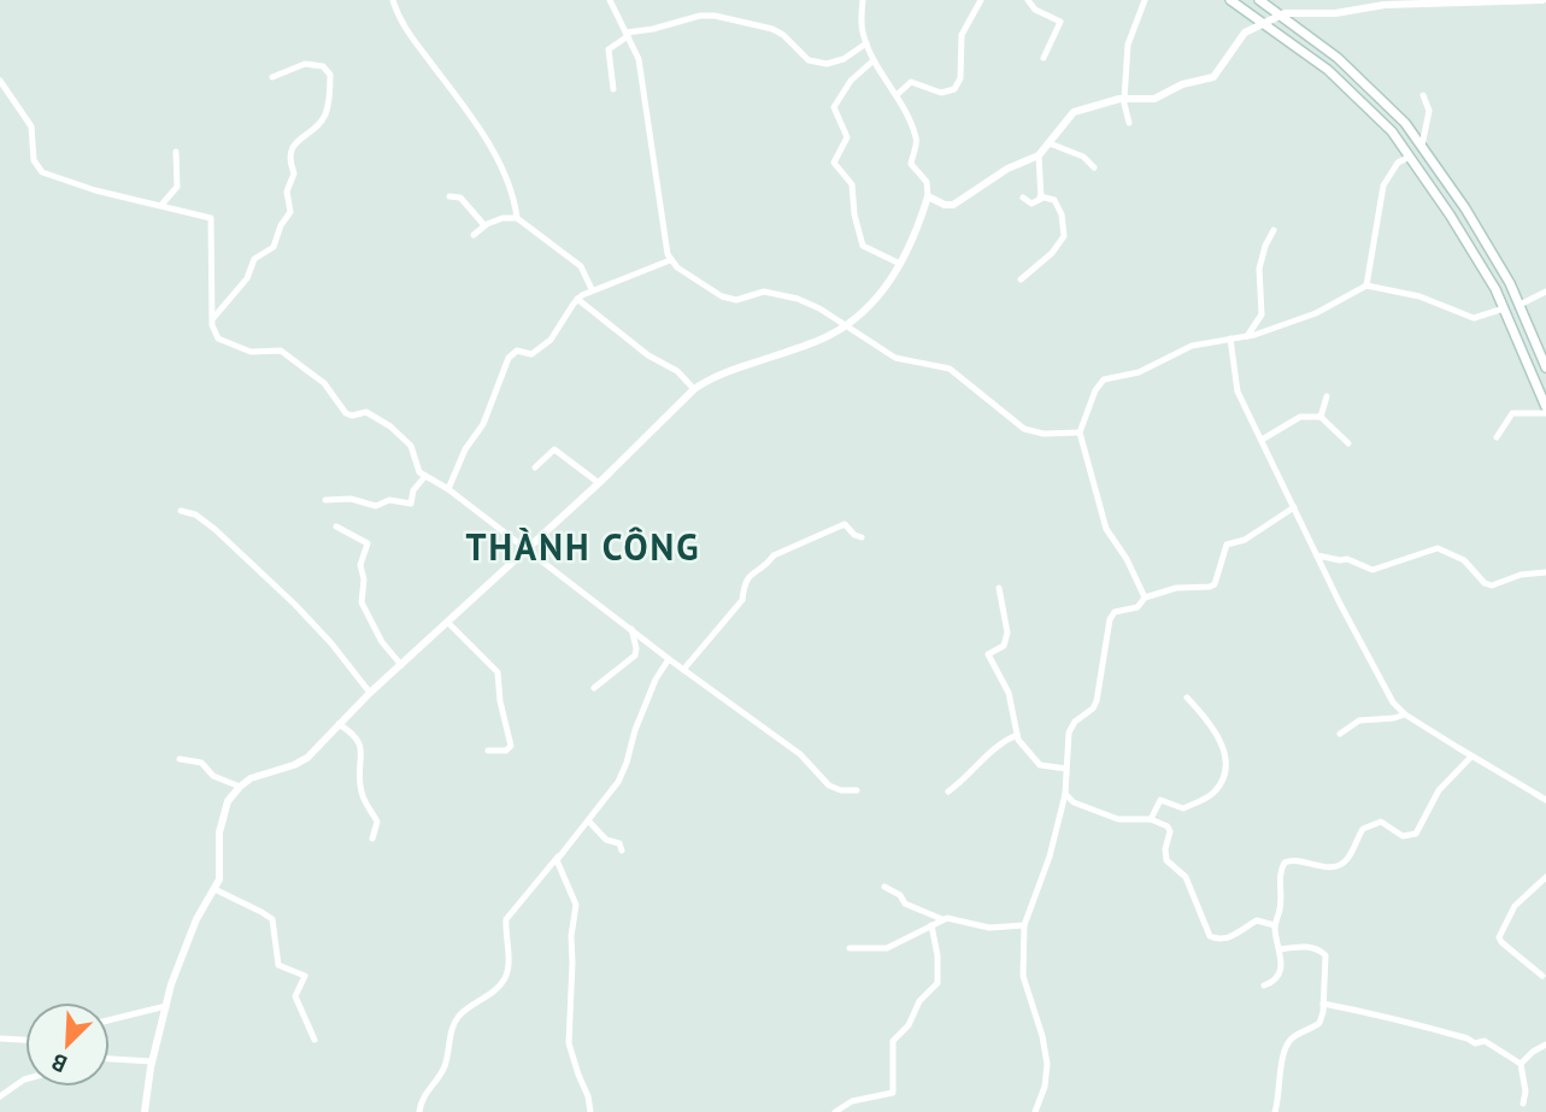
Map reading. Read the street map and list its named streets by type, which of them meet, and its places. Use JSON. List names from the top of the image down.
{
  "districts": ["THÀNH CÔNG"],
  "north": "bottom left"
}
